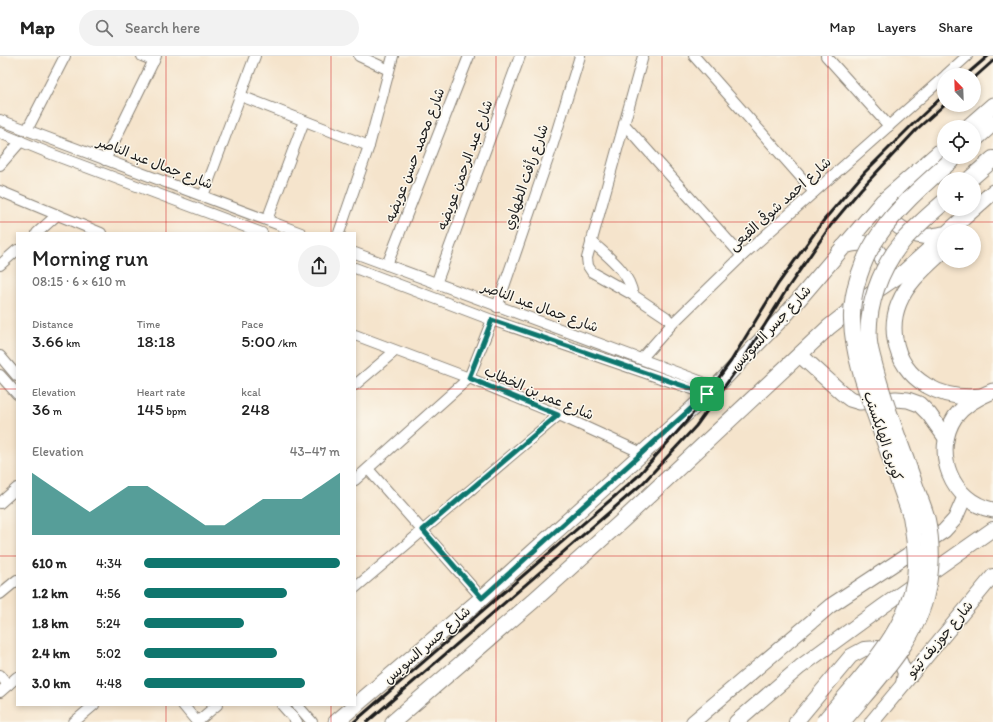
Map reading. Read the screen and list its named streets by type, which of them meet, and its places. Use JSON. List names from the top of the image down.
{
  "streets": {
    "highway": ["كوبرى الهايكستب"],
    "main road": ["شارع جسر السويس", "شارع جوزيف تيتو"],
    "street": [
      "شارع محمد حسن عويضه",
      "شارع جمال عبد الناصر",
      "شارع عبد الرحمن عويضه",
      "شارع رأفت الطهاوي",
      "شارع احمد شوقى القيعى",
      "شارع عمر بن الخطاب"
    ]
  },
  "crossings": [
    ["شارع محمد حسن عويضه", "شارع جمال عبد الناصر"],
    ["شارع جمال عبد الناصر", "شارع عبد الرحمن عويضه"],
    ["شارع جمال عبد الناصر", "شارع رأفت الطهاوي"],
    ["شارع جمال عبد الناصر", "شارع احمد شوقى القيعى"],
    ["شارع جمال عبد الناصر", "شارع جسر السويس"],
    ["شارع جسر السويس", "شارع عمر بن الخطاب"]
  ],
  "north": "top left",
  "page": {
    "header": "Map",
    "search": "Search here",
    "nav": ["Map", "Layers", "Share"],
    "map_buttons": ["+", "−"],
    "heading": ["Morning run", "08:15 · 6 × 610 m"],
    "stats": [
      ["Distance", "3.66 km"],
      ["Time", "18:18"],
      ["Pace", "5:00 /km"],
      ["Elevation", "36 m"],
      ["Heart rate", "145 bpm"],
      ["kcal", "248"]
    ],
    "chart": ["Elevation", "43–47 m"],
    "list": [
      {
        "name": "610 m",
        "note": "4:34"
      },
      {
        "name": "1.2 km",
        "note": "4:56"
      },
      {
        "name": "1.8 km",
        "note": "5:24"
      },
      {
        "name": "2.4 km",
        "note": "5:02"
      },
      {
        "name": "3.0 km",
        "note": "4:48"
      }
    ]
  }
}
